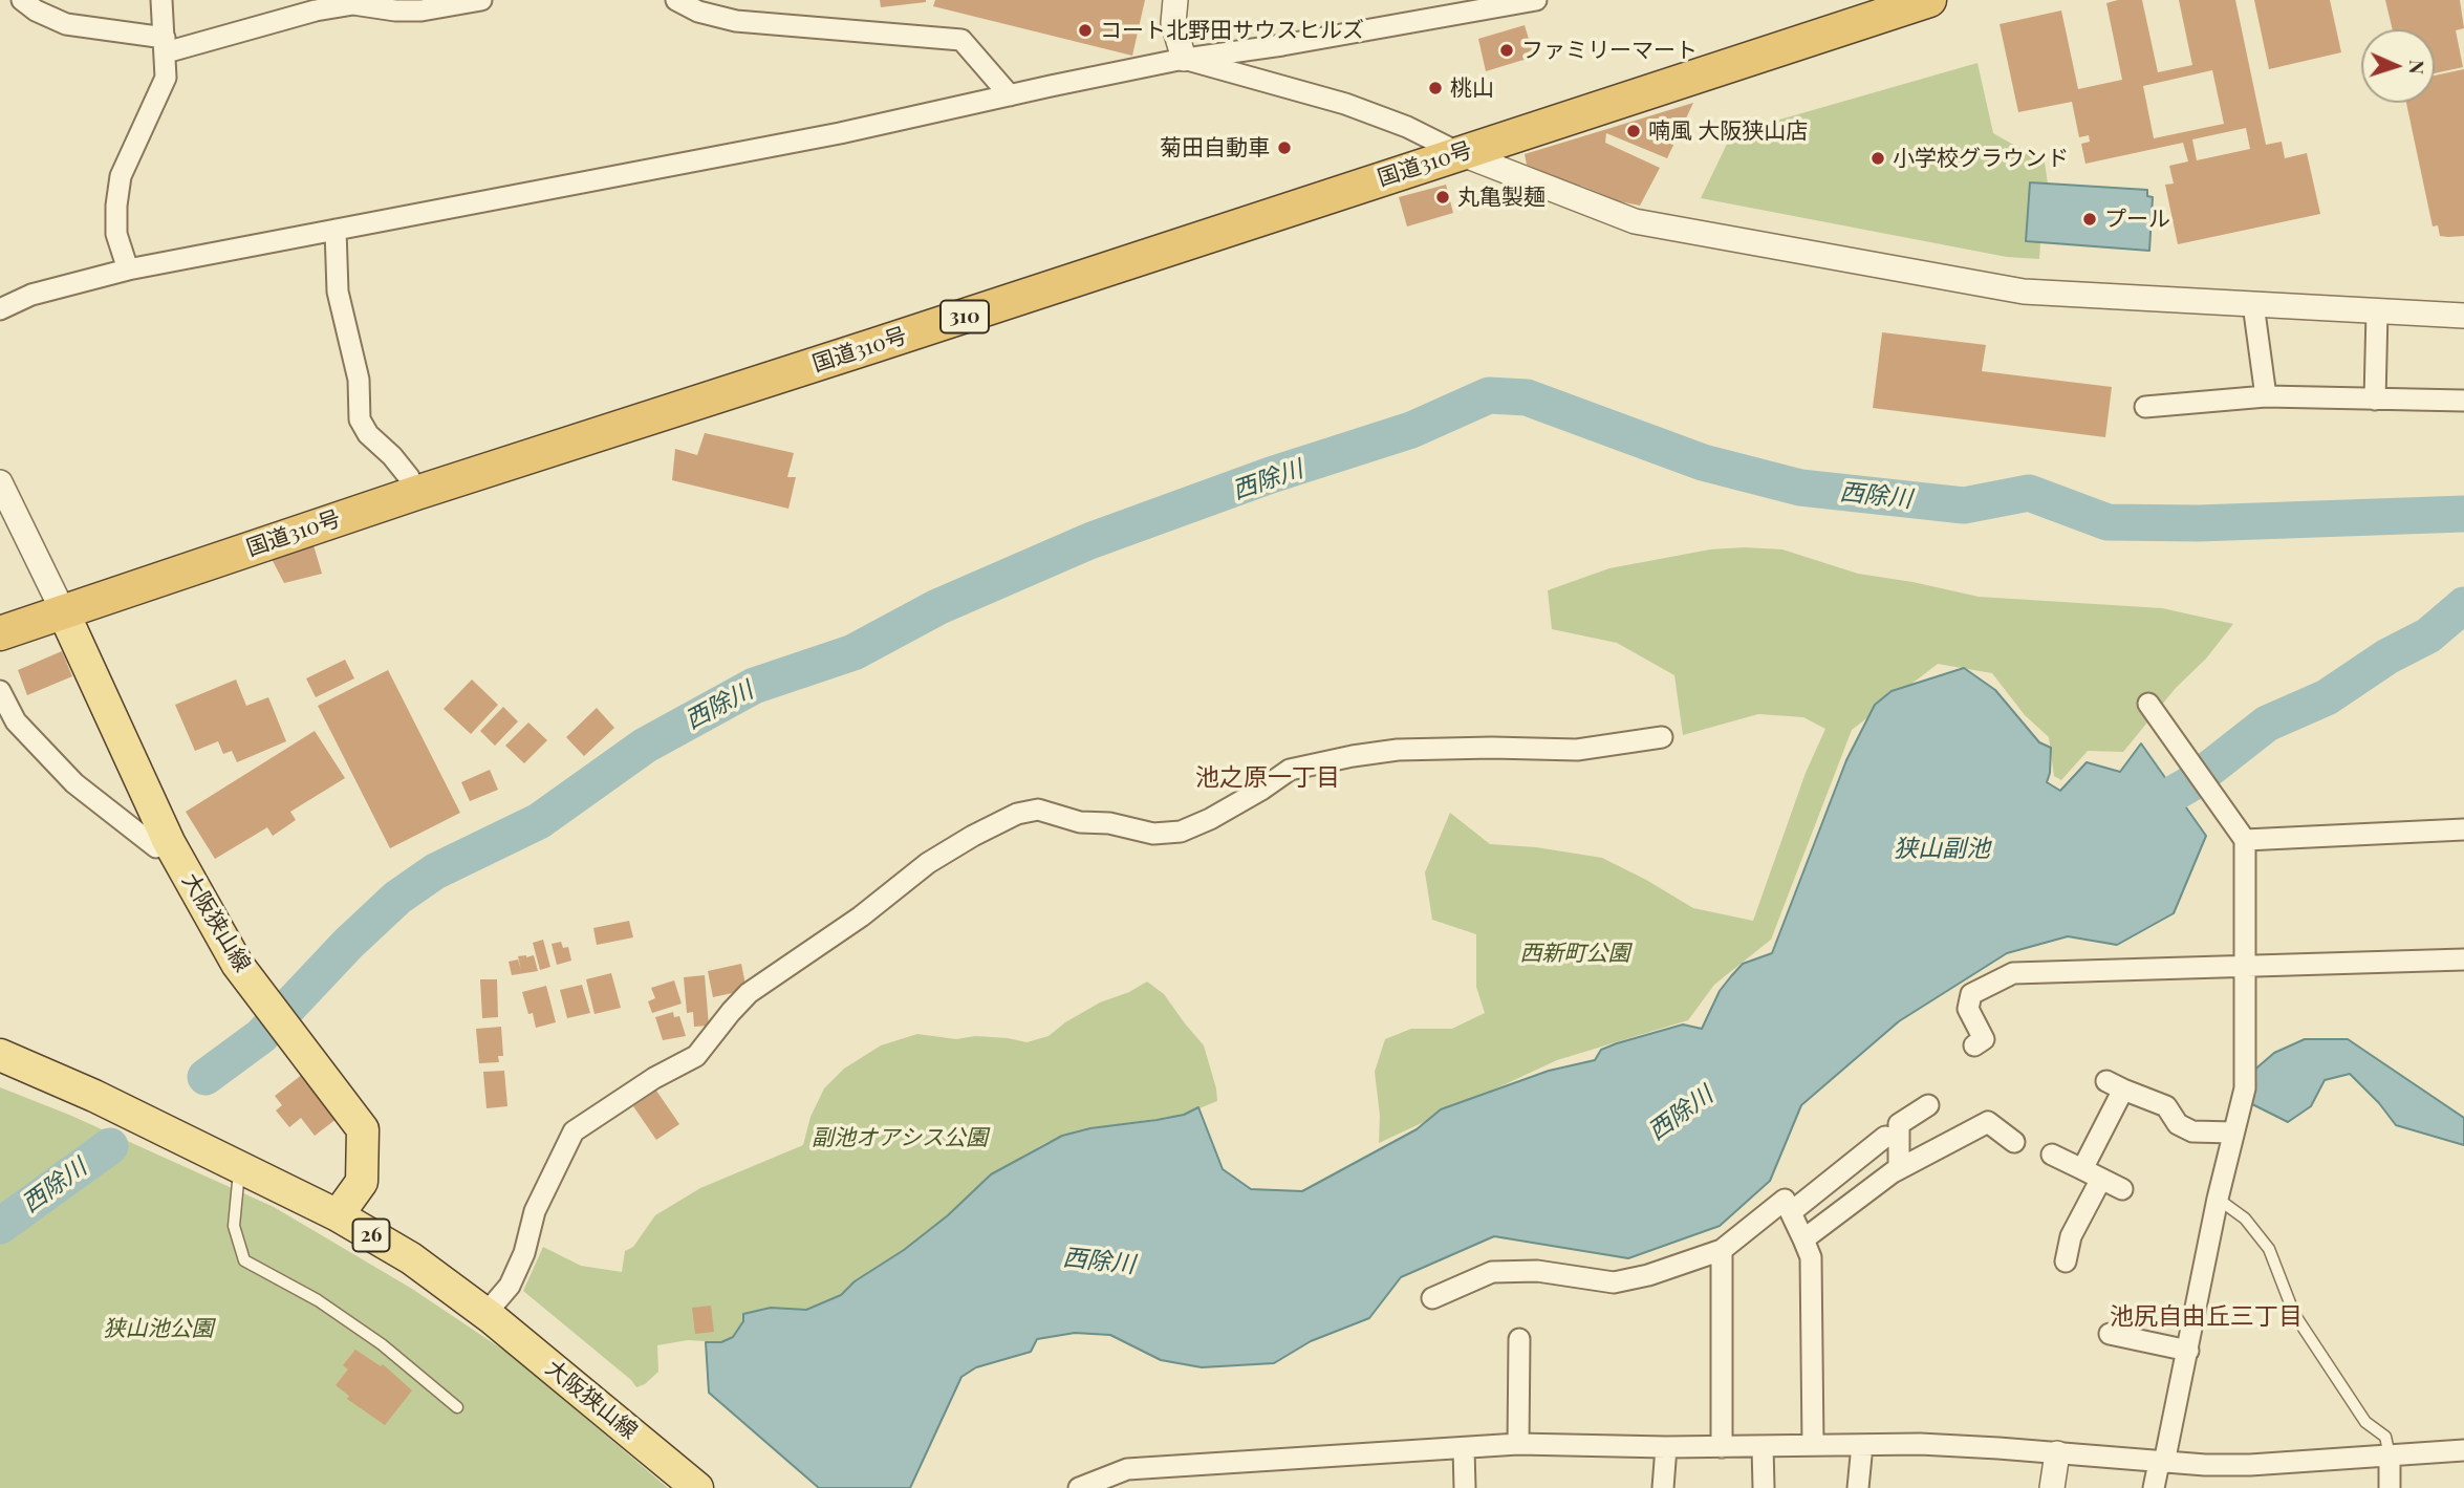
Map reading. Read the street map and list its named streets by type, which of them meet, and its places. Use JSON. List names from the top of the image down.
{
  "streets": {
    "highway": ["国道310号", "310"],
    "main road": ["大阪狭山線", "26"]
  },
  "crossings": [
    ["国道310号", "大阪狭山線"]
  ],
  "districts": ["池之原一丁目", "池尻自由丘三丁目"],
  "water": ["西除川", "狭山副池"],
  "parks": ["西新町公園", "副池オアシス公園", "狭山池公園"],
  "places": [
    "コート北野田サウスヒルズ",
    "ファミリーマート",
    "桃山",
    "喃風 大阪狭山店",
    "菊田自動車",
    "小学校グラウンド",
    "丸亀製麺",
    "プール"
  ],
  "north": "right"
}
